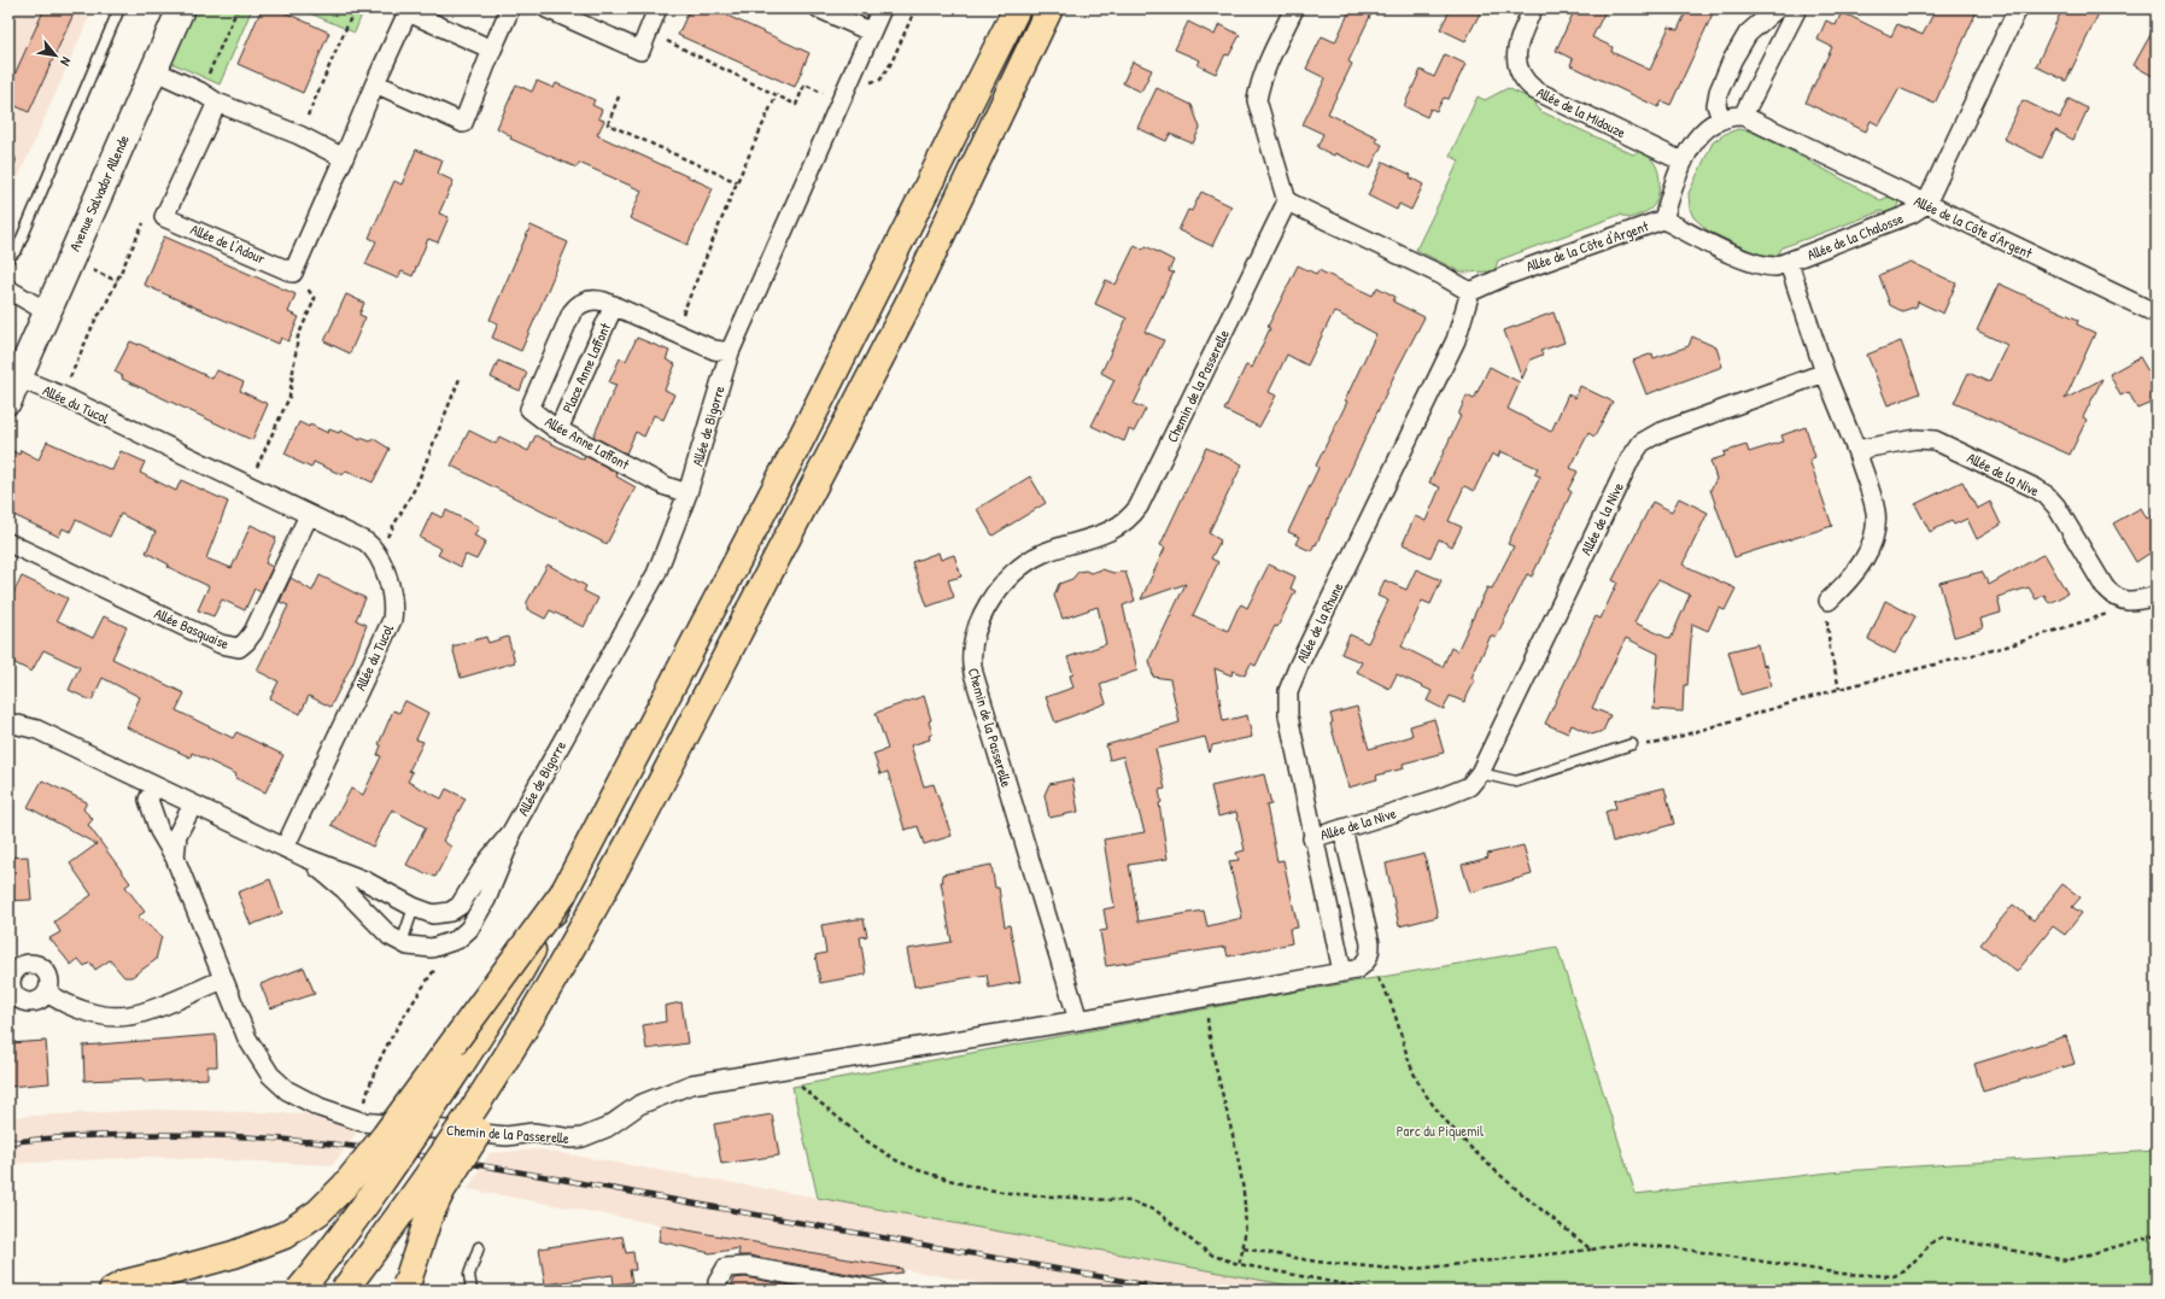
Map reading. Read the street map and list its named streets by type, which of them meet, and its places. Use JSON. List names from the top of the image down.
{
  "streets": {
    "street": [
      "Allée de la Midouze",
      "Avenue Salvador Allende",
      "Allée de la Côte d'Argent",
      "Allée de la Chalosse",
      "Allée de l'Adour",
      "Place Anne Laffont",
      "Chemin de la Passerelle",
      "Allée du Tucol",
      "Allée de Bigorre",
      "Allée Anne Laffont",
      "Allée de la Nive",
      "Allée de la Rhune",
      "Allée Basquaise"
    ]
  },
  "crossings": [
    ["Allée de la Midouze", "Allée de la Côte d'Argent"],
    ["Avenue Salvador Allende", "Allée du Tucol"],
    ["Allée de la Côte d'Argent", "Allée de la Chalosse"],
    ["Allée de la Côte d'Argent", "Allée de la Rhune"],
    ["Place Anne Laffont", "Allée Anne Laffont"],
    ["Chemin de la Passerelle", "Allée de la Rhune"],
    ["Allée du Tucol", "Allée de Bigorre"],
    ["Allée du Tucol", "Allée Basquaise"],
    ["Allée de Bigorre", "Allée Anne Laffont"],
    ["Allée de la Nive", "Allée de la Rhune"]
  ],
  "parks": ["Parc du Piquemil"],
  "north": "bottom right"
}
